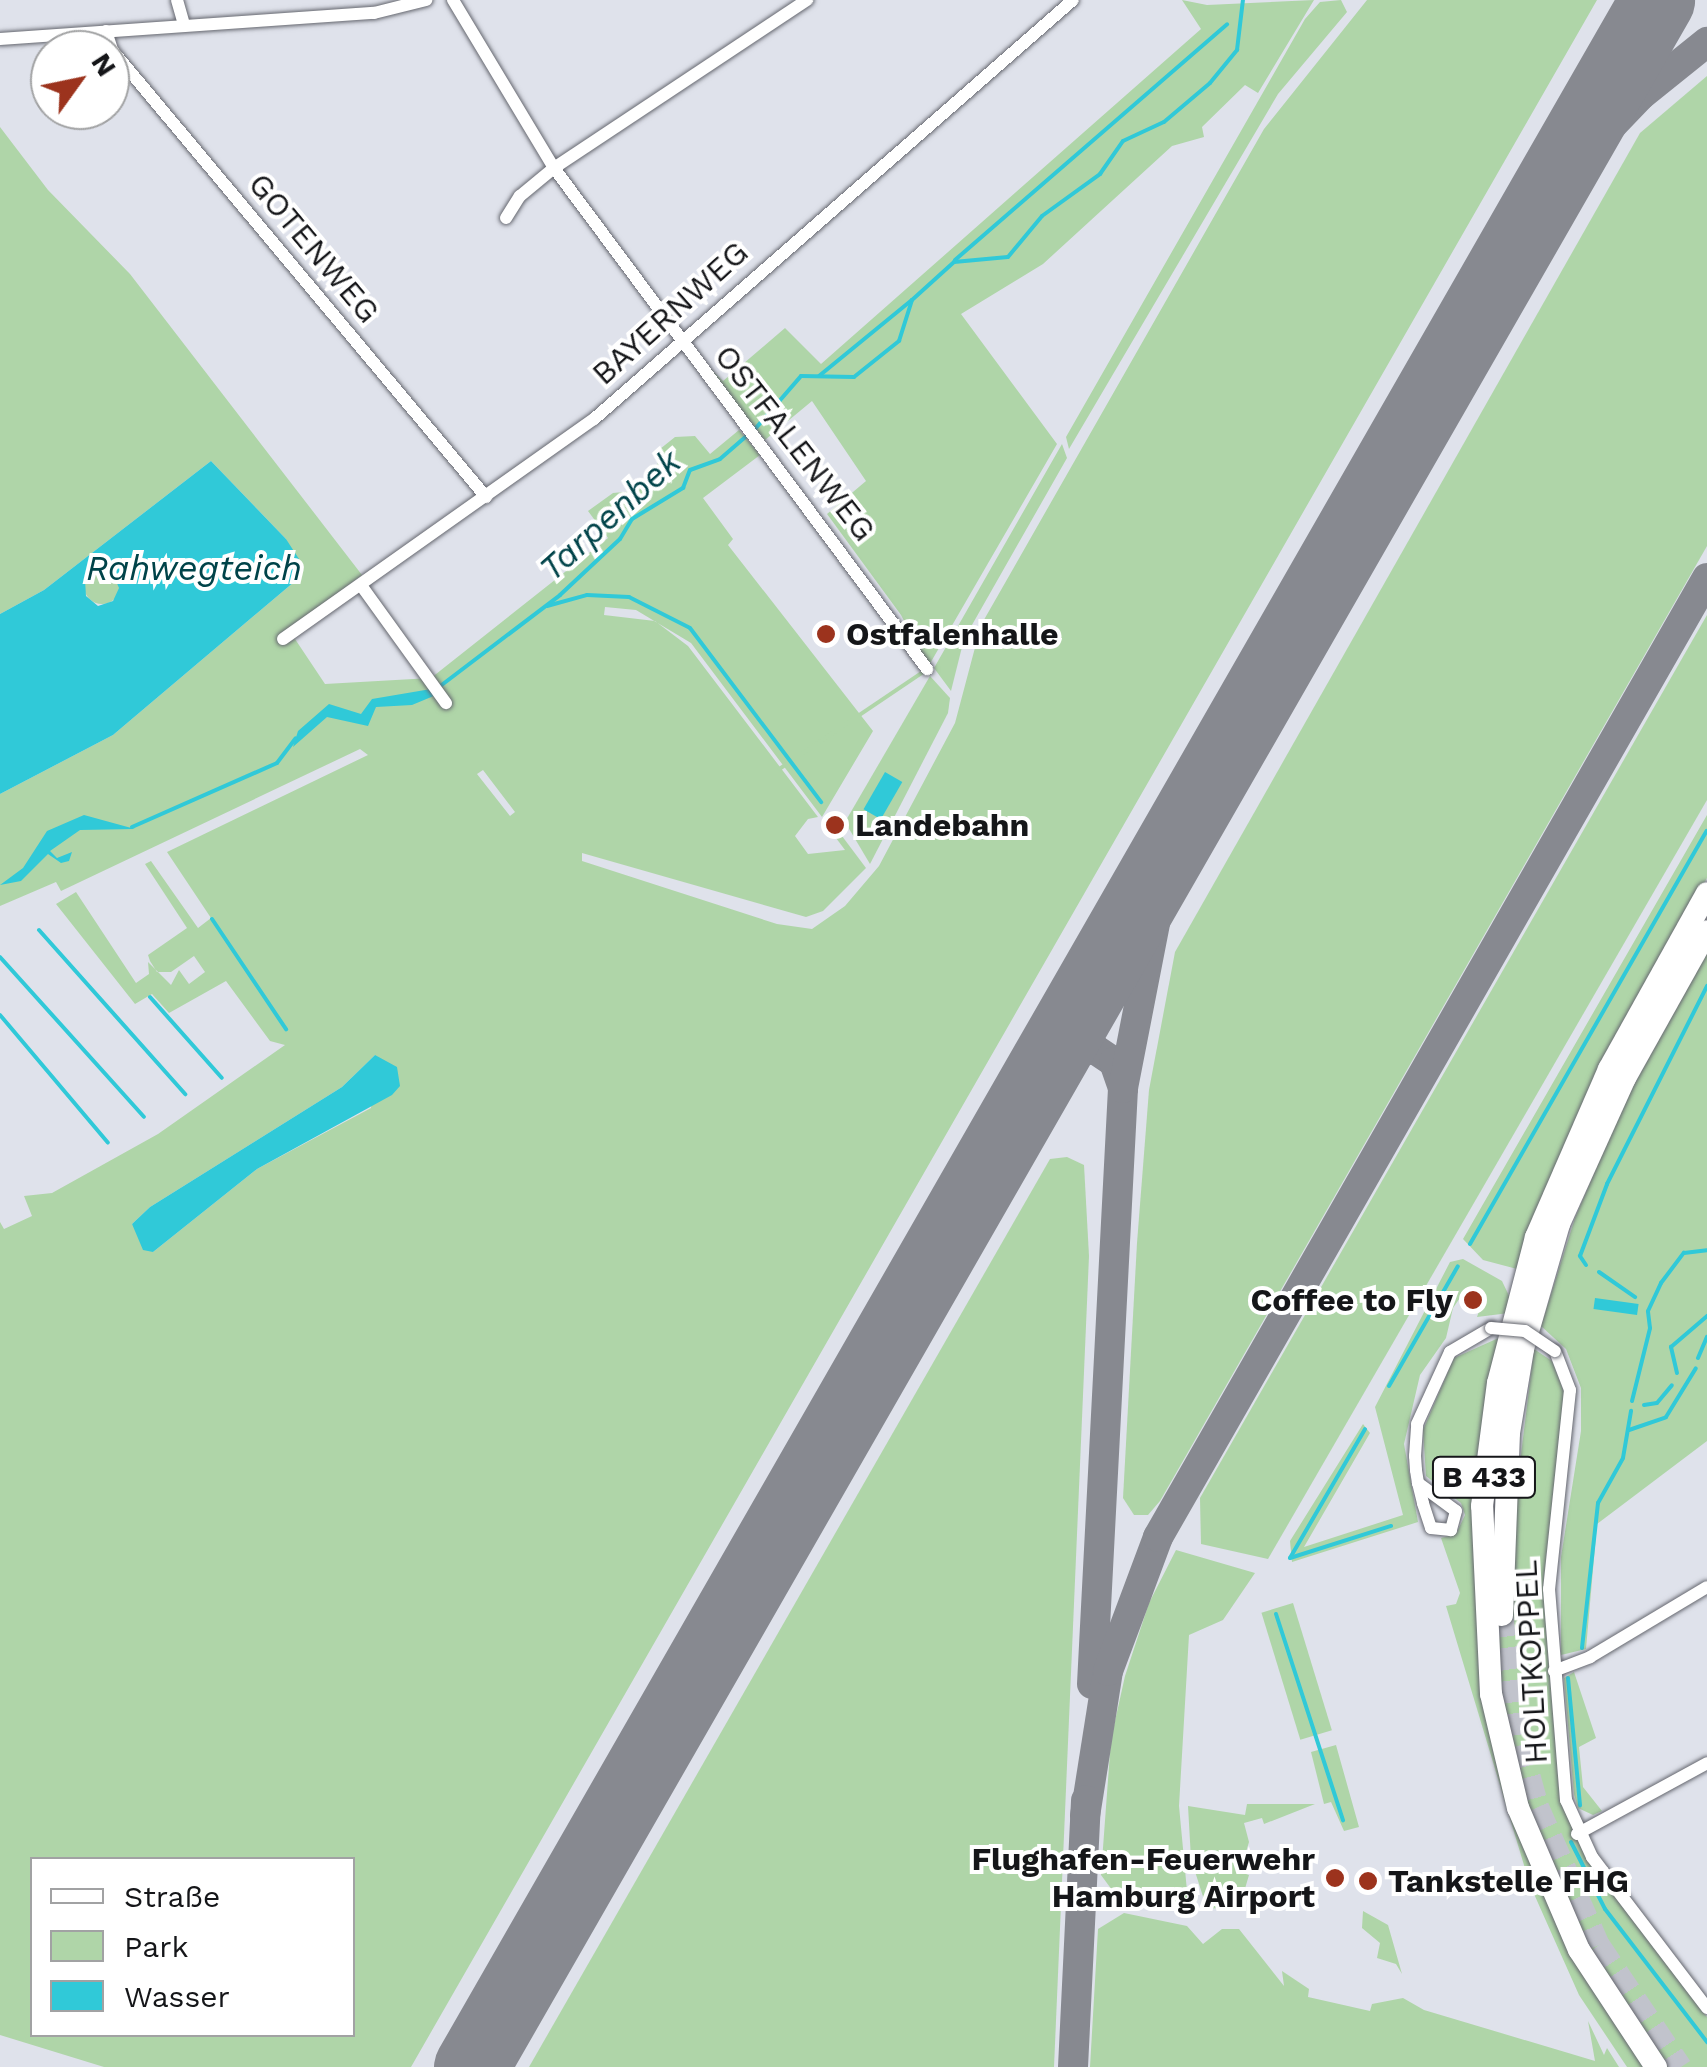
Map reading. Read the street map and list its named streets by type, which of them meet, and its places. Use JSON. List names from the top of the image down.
{
  "streets": {
    "highway": ["B 433"],
    "street": [
      "GOTENWEG",
      "BAYERNWEG",
      "OSTFALENWEG",
      "HOLTKOPPEL"
    ]
  },
  "crossings": [
    ["GOTENWEG", "BAYERNWEG"],
    ["BAYERNWEG", "OSTFALENWEG"]
  ],
  "water": ["Tarpenbek", "Rahwegteich"],
  "places": [
    "Ostfalenhalle",
    "Landebahn",
    "Coffee to Fly",
    "Flughafen-Feuerwehr Hamburg Airport",
    "Tankstelle FHG"
  ],
  "legend": ["Straße", "Park", "Wasser"],
  "north": "top right"
}
